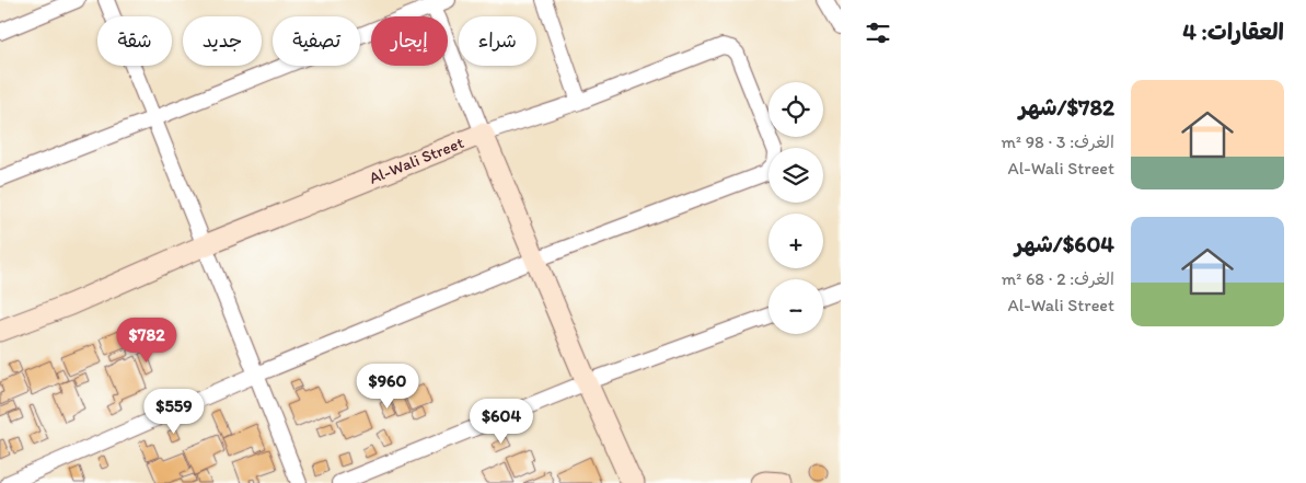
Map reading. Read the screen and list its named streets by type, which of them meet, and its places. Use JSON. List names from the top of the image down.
{
  "streets": {
    "main road": ["Al-Wali Street"]
  },
  "page": {
    "heading": "العقارات: 4",
    "chip": [
      "شراء",
      "إيجار",
      "تصفية",
      "جديد",
      "شقة"
    ],
    "list": [
      {
        "name": "$782/شهر",
        "note": "الغرف: 3 · 98 m² · Al-Wali Street"
      },
      {
        "name": "$604/شهر",
        "note": "الغرف: 2 · 68 m² · Al-Wali Street"
      }
    ],
    "map_buttons": ["+", "−"],
    "price": [
      "$782",
      "$960",
      "$559",
      "$604"
    ]
  }
}
